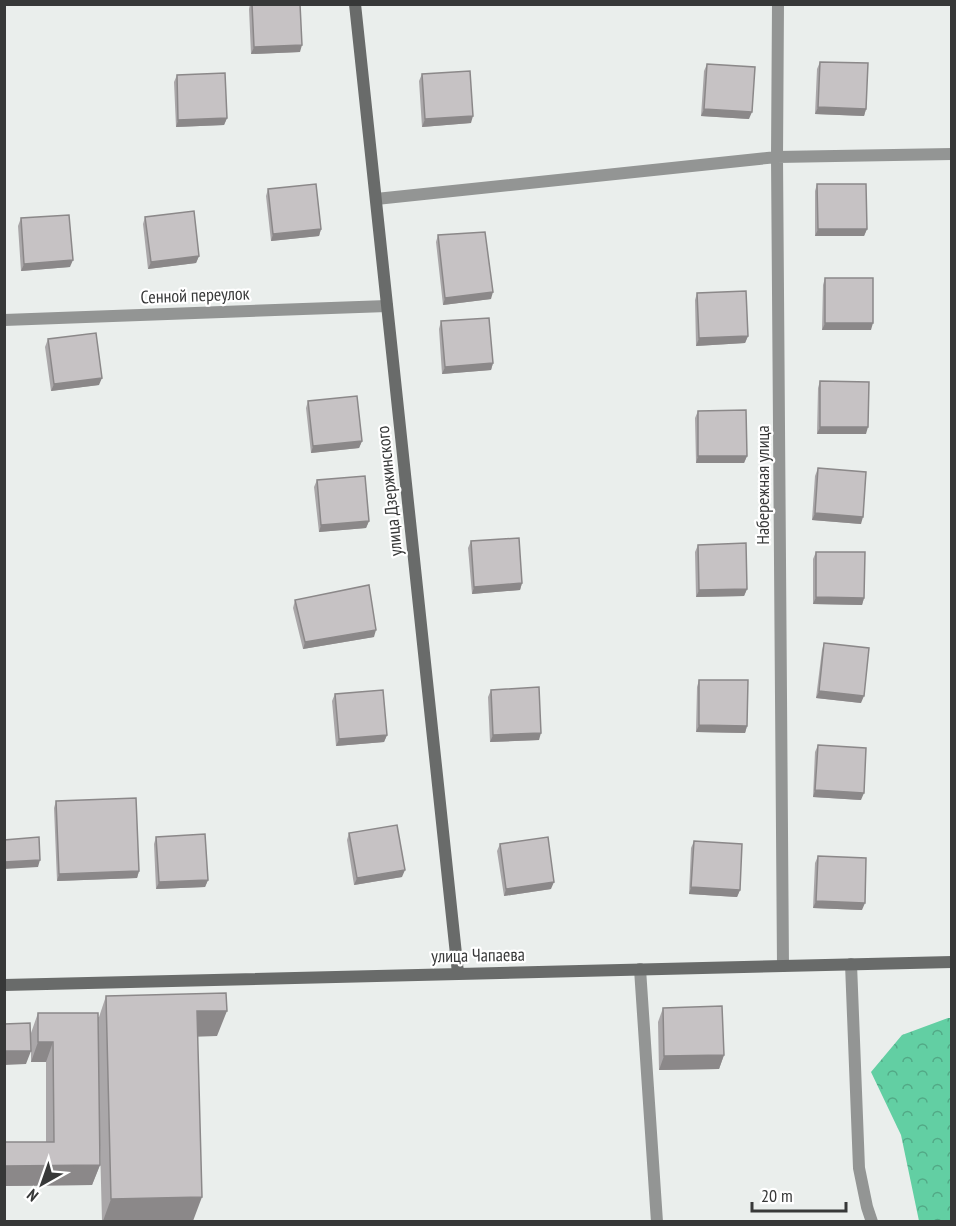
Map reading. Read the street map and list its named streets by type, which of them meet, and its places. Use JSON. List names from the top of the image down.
{
  "streets": {
    "street": [
      "Сенной переулок",
      "Набережная улица",
      "улица Дзержинского",
      "улица Чапаева"
    ]
  },
  "crossings": [
    ["Сенной переулок", "улица Дзержинского"],
    ["Набережная улица", "улица Чапаева"],
    ["улица Дзержинского", "улица Чапаева"]
  ],
  "scale_bar": "20 m",
  "north": "bottom left"
}
